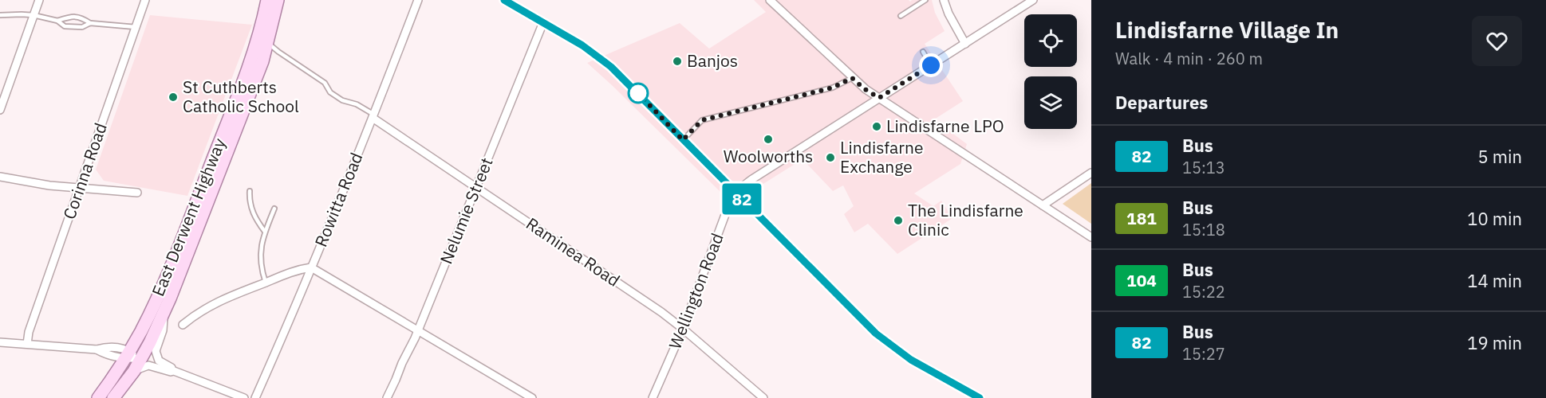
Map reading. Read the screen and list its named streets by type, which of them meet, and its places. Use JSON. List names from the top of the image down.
{
  "streets": {
    "main road": ["East Derwent Highway"],
    "street": [
      "Corinna Road",
      "Rowitta Road",
      "Nelumie Street",
      "Raminea Road",
      "Wellington Road"
    ]
  },
  "crossings": [
    ["Rowitta Road", "Raminea Road"],
    ["Nelumie Street", "Raminea Road"],
    ["East Derwent Highway", "Raminea Road"],
    ["Raminea Road", "Wellington Road"]
  ],
  "places": [
    "Banjos",
    "St Cuthberts Catholic School",
    "Lindisfarne LPO",
    "Woolworths",
    "Lindisfarne Exchange",
    "The Lindisfarne Clinic"
  ],
  "lines": ["bus line 82"],
  "page": {
    "on_map": "82",
    "heading": [
      ["Lindisfarne Village In", "Walk · 4 min · 260 m"],
      "Departures"
    ],
    "list": [
      {
        "mark": "82",
        "name": "Bus",
        "note": "15:13",
        "value": "5 min"
      },
      {
        "mark": "181",
        "name": "Bus",
        "note": "15:18",
        "value": "10 min"
      },
      {
        "mark": "104",
        "name": "Bus",
        "note": "15:22",
        "value": "14 min"
      },
      {
        "mark": "82",
        "name": "Bus",
        "note": "15:27",
        "value": "19 min"
      }
    ]
  }
}
